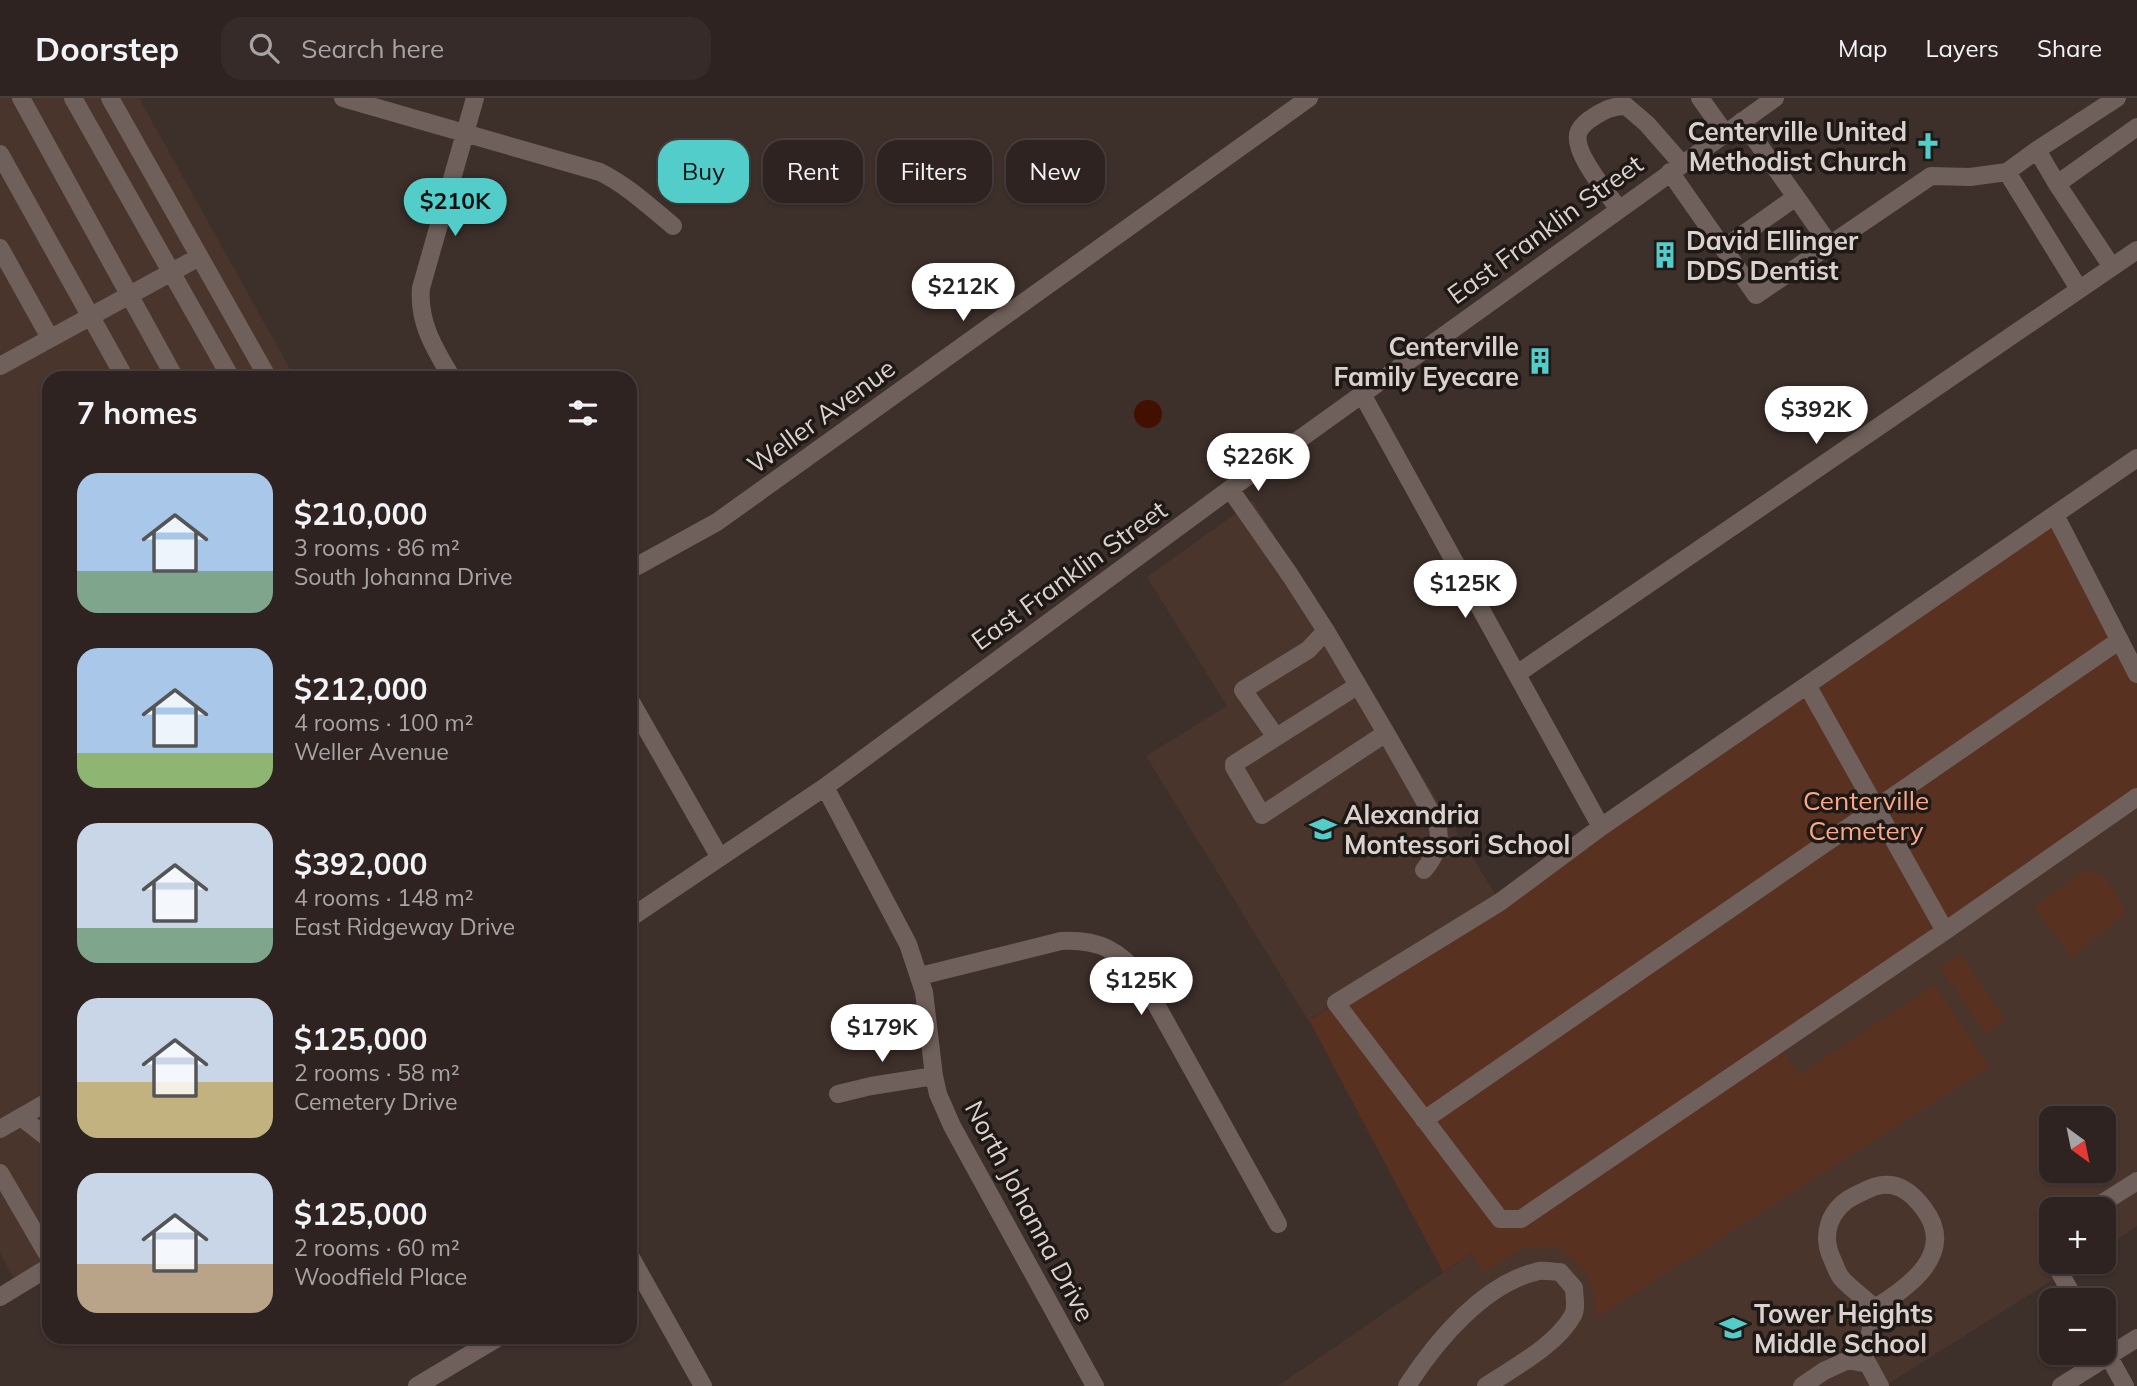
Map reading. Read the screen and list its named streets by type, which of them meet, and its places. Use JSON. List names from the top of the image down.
{
  "streets": {
    "street": ["East Franklin Street", "Weller Avenue", "North Johanna Drive"]
  },
  "crossings": [
    ["East Franklin Street", "North Johanna Drive"]
  ],
  "parks": ["Centerville Cemetery"],
  "places": {
    "church": ["Centerville United Methodist Church"],
    "building": ["David Ellinger DDS Dentist", "Centerville Family Eyecare"],
    "school or university": ["Alexandria Montessori School", "Tower Heights Middle School"]
  },
  "north": "bottom right",
  "page": {
    "header": "Doorstep",
    "search": "Search here",
    "nav": ["Map", "Layers", "Share"],
    "chip": [
      "Buy",
      "Rent",
      "Filters",
      "New"
    ],
    "price": [
      "$210K",
      "$212K",
      "$392K",
      "$226K",
      "$125K",
      "$125K",
      "$179K"
    ],
    "heading": "7 homes",
    "list": [
      {
        "name": "$210,000",
        "note": "3 rooms · 86 m² · South Johanna Drive"
      },
      {
        "name": "$212,000",
        "note": "4 rooms · 100 m² · Weller Avenue"
      },
      {
        "name": "$392,000",
        "note": "4 rooms · 148 m² · East Ridgeway Drive"
      },
      {
        "name": "$125,000",
        "note": "2 rooms · 58 m² · Cemetery Drive"
      },
      {
        "name": "$125,000",
        "note": "2 rooms · 60 m² · Woodfield Place"
      }
    ],
    "map_buttons": ["+", "−"]
  }
}
